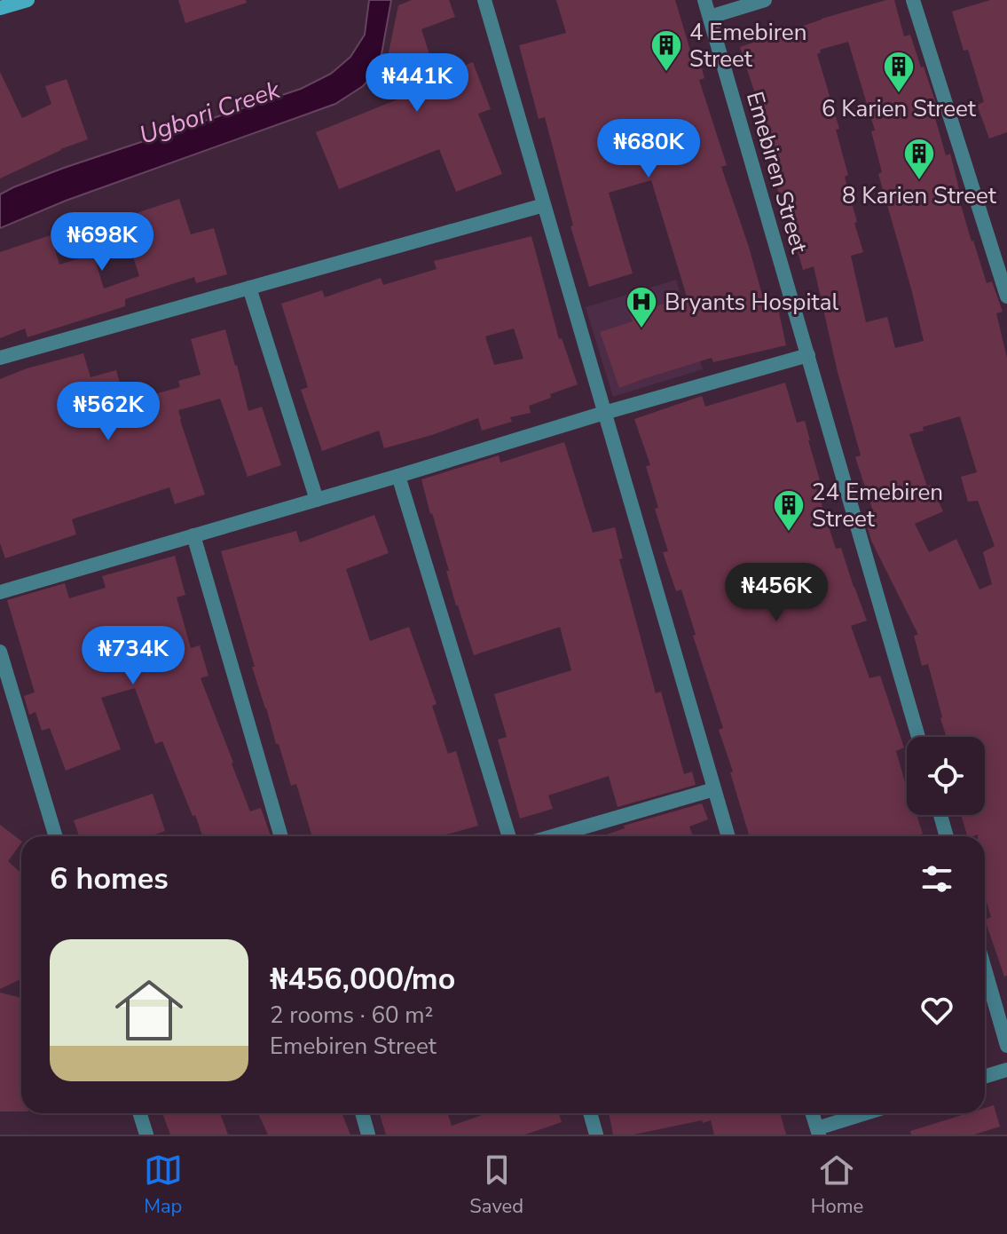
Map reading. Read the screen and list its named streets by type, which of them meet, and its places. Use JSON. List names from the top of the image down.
{
  "streets": {
    "street": ["Emebiren Street"]
  },
  "water": ["Ugbori Creek"],
  "places": {
    "building": [
      "4 Emebiren Street",
      "6 Karien Street",
      "8 Karien Street",
      "24 Emebiren Street"
    ],
    "hospital": ["Bryants Hospital"]
  },
  "page": {
    "price": [
      "₦441K",
      "₦680K",
      "₦698K",
      "₦562K",
      "₦456K",
      "₦734K"
    ],
    "heading": "6 homes",
    "list": [
      {
        "name": "₦456,000/mo",
        "note": "2 rooms · 60 m² · Emebiren Street"
      }
    ],
    "tabs": ["Map", "Saved", "Home"]
  }
}
